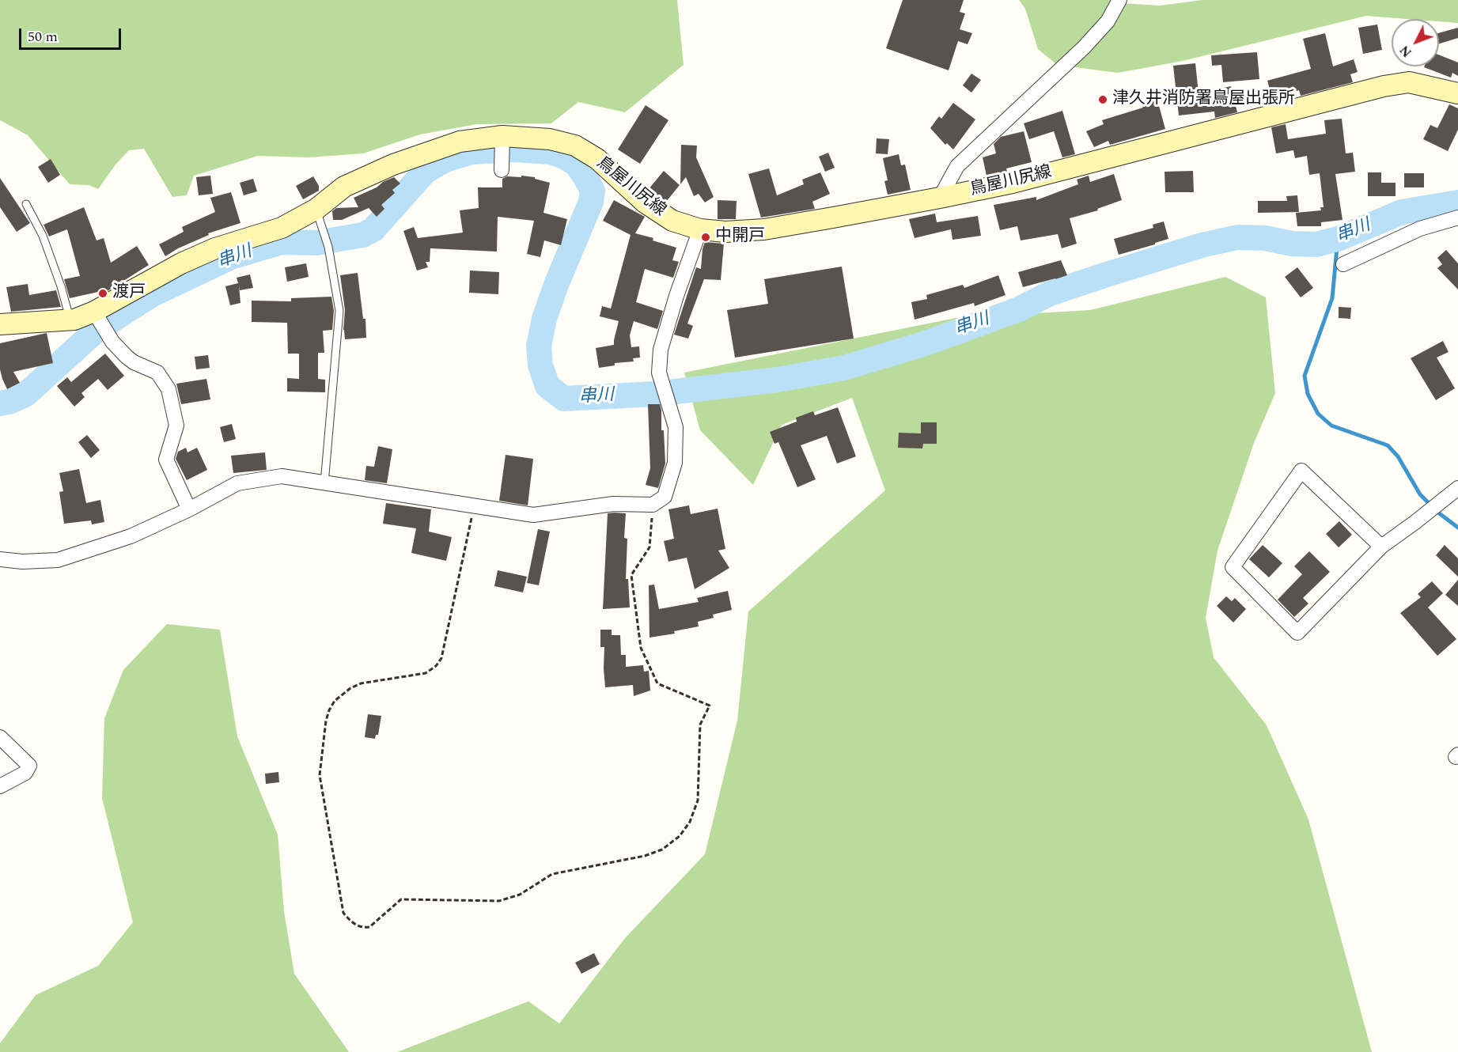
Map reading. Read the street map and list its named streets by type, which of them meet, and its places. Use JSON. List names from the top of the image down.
{
  "streets": {
    "main road": ["鳥屋川尻線"]
  },
  "water": ["串川"],
  "places": ["津久井消防署鳥屋出張所", "中開戸", "渡戸"],
  "scale_bar": "50 m",
  "north": "bottom left"
}
